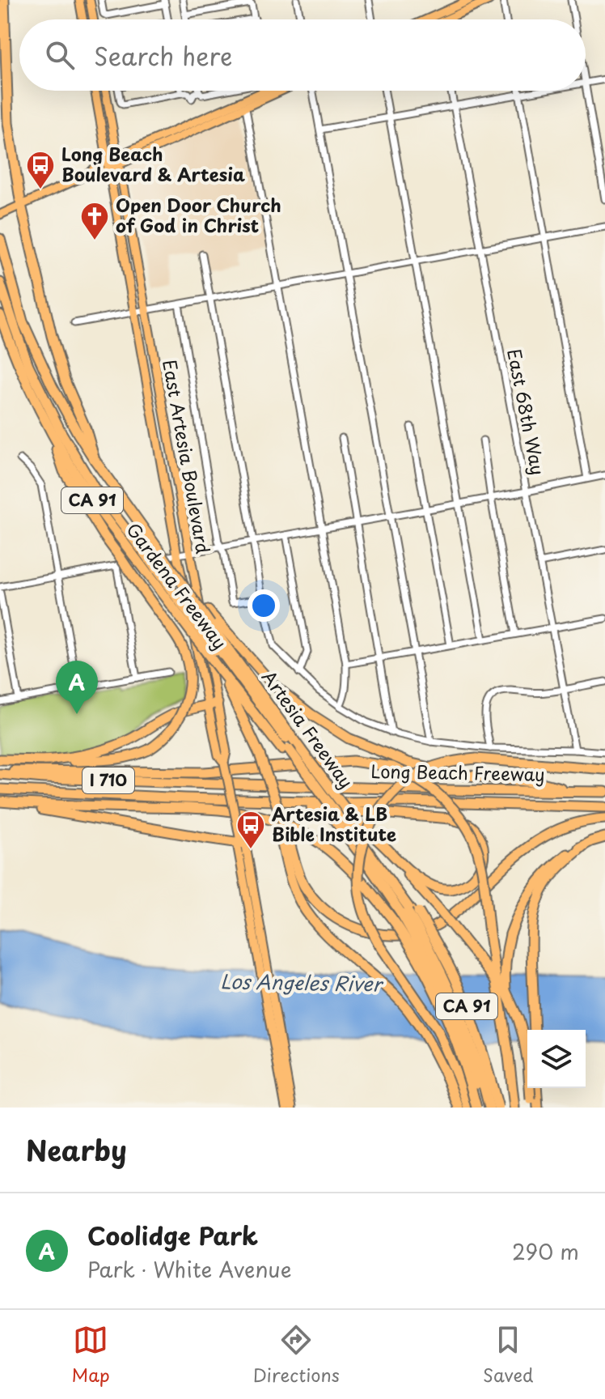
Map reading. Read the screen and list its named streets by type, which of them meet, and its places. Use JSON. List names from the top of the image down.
{
  "streets": {
    "highway": [
      "CA 91",
      "Gardena Freeway",
      "Artesia Freeway",
      "Long Beach Freeway",
      "I 710"
    ],
    "main road": ["East Artesia Boulevard"],
    "street": ["East 68th Way"]
  },
  "crossings": [
    ["Gardena Freeway", "Artesia Freeway"]
  ],
  "water": ["Los Angeles River"],
  "places": {
    "bus stop": ["Long Beach Boulevard & Artesia", "Artesia & LB Bible Institute"],
    "church": ["Open Door Church of God in Christ"]
  },
  "page": {
    "search": "Search here",
    "pins": "A",
    "heading": "Nearby",
    "list": [
      {
        "mark": "A",
        "name": "Coolidge Park",
        "note": "Park · White Avenue",
        "value": "290 m"
      }
    ],
    "nav": ["Map", "Directions", "Saved"]
  }
}
